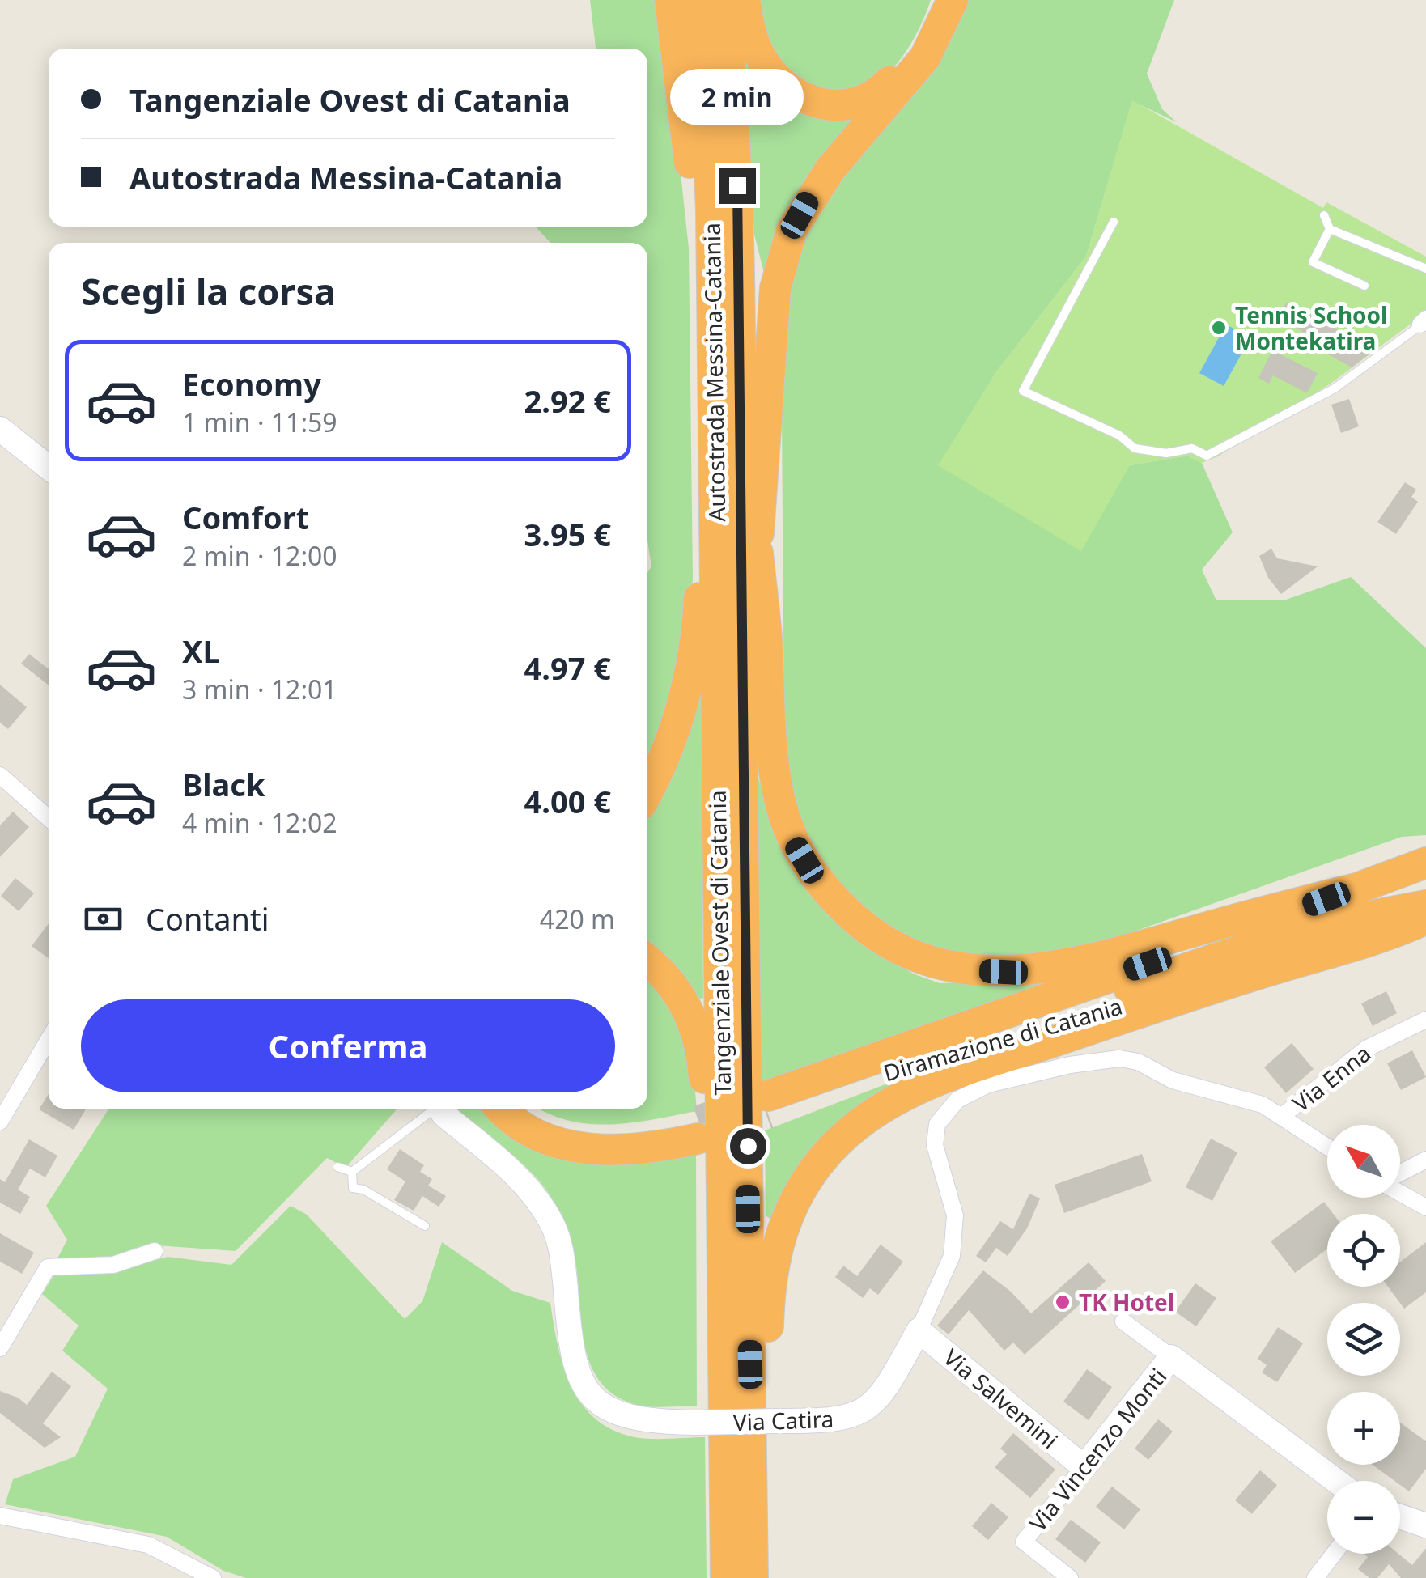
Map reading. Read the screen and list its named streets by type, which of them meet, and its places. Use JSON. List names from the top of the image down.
{
  "streets": {
    "highway": ["Autostrada Messina-Catania", "Tangenziale Ovest di Catania", "Diramazione di Catania"],
    "street": [
      "Via Enna",
      "Via Salvemini",
      "Via Catira",
      "Via Vincenzo Monti"
    ]
  },
  "crossings": [
    ["Autostrada Messina-Catania", "Tangenziale Ovest di Catania"],
    ["Via Enna", "Via Catira"],
    ["Via Salvemini", "Via Catira"],
    ["Via Salvemini", "Via Vincenzo Monti"]
  ],
  "places": ["Tennis School Montekatira", "TK Hotel"],
  "north": "top left",
  "page": {
    "banner": ["Tangenziale Ovest di Catania", "Autostrada Messina-Catania"],
    "bubble": "2 min",
    "heading": "Scegli la corsa",
    "list": [
      {
        "name": "Economy",
        "note": "1 min · 11:59",
        "value": "2.92 €"
      },
      {
        "name": "Comfort",
        "note": "2 min · 12:00",
        "value": "3.95 €"
      },
      {
        "name": "XL",
        "note": "3 min · 12:01",
        "value": "4.97 €"
      },
      {
        "name": "Black",
        "note": "4 min · 12:02",
        "value": "4.00 €"
      }
    ],
    "pay": ["Contanti", "420 m"],
    "buttons": "Conferma",
    "map_buttons": ["+", "−"]
  }
}
